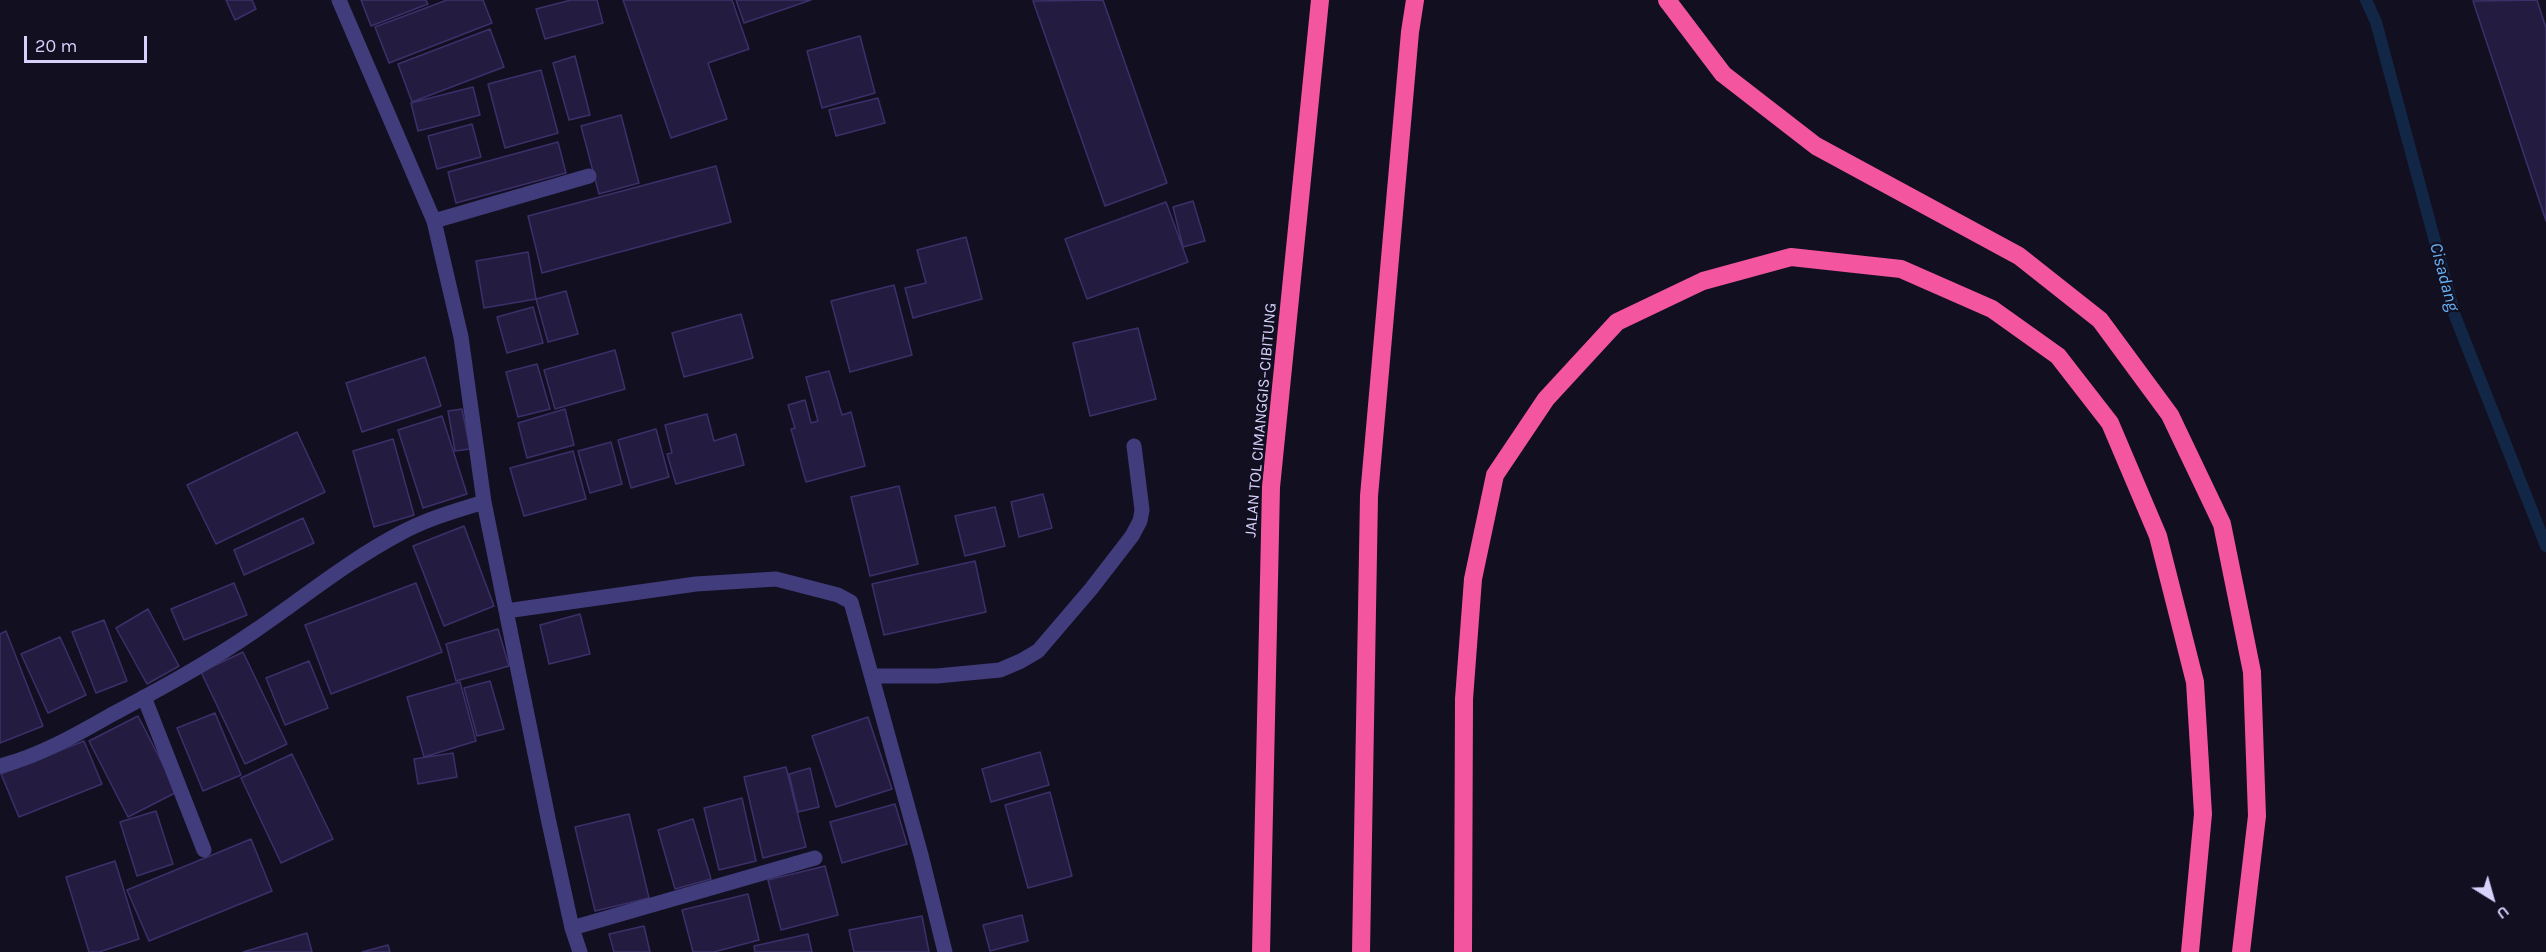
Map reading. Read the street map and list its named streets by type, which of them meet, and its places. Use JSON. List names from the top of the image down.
{
  "streets": {
    "highway": ["JALAN TOL CIMANGGIS–CIBITUNG"]
  },
  "water": ["Cisadang"],
  "scale_bar": "20 m",
  "north": "bottom right"
}
